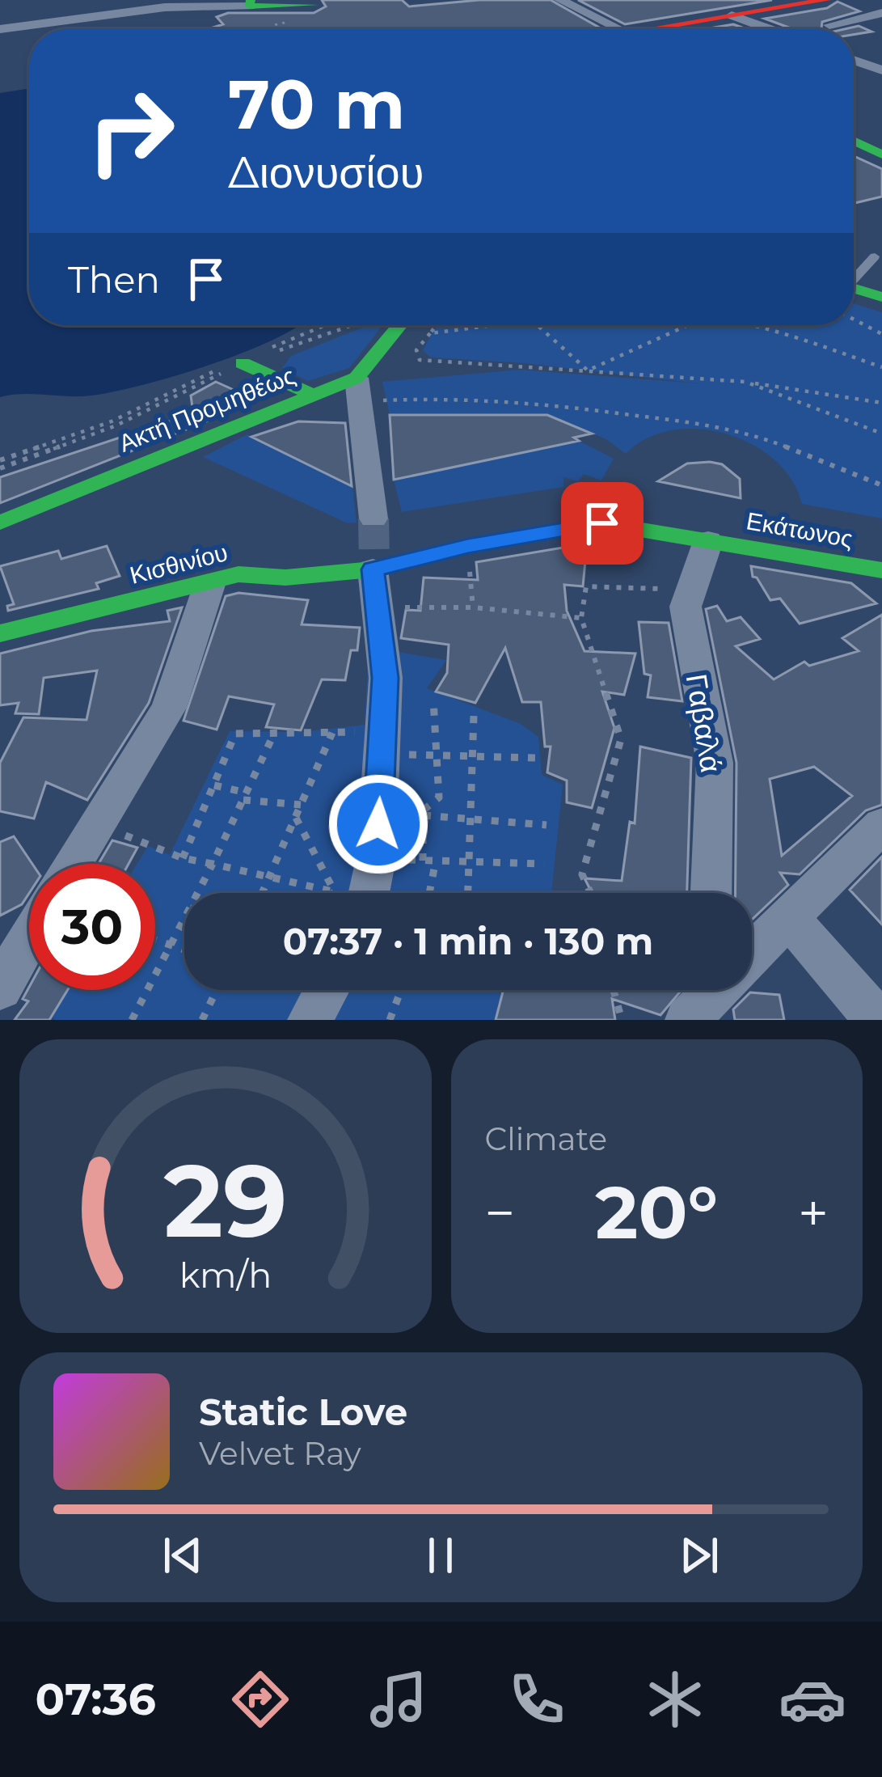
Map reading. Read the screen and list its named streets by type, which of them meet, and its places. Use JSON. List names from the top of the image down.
{
  "streets": {
    "street": [
      "Ακτή Προμηθέως",
      "Εκάτωνος",
      "Κισθινίου",
      "Γαβαλά"
    ]
  },
  "crossings": [
    ["Εκάτωνος", "Κισθινίου"],
    ["Εκάτωνος", "Γαβαλά"]
  ],
  "page": {
    "turn": ["70 m", "Διονυσίου"],
    "then": "Then",
    "limit": "30",
    "trip": "07:37 · 1 min · 130 m",
    "tile": "Climate",
    "heat": ["−", "20°", "+"],
    "song": ["Static Love", "Velvet Ray"],
    "tabs": "07:36",
    "gauge": ["29", "km/h"]
  }
}
